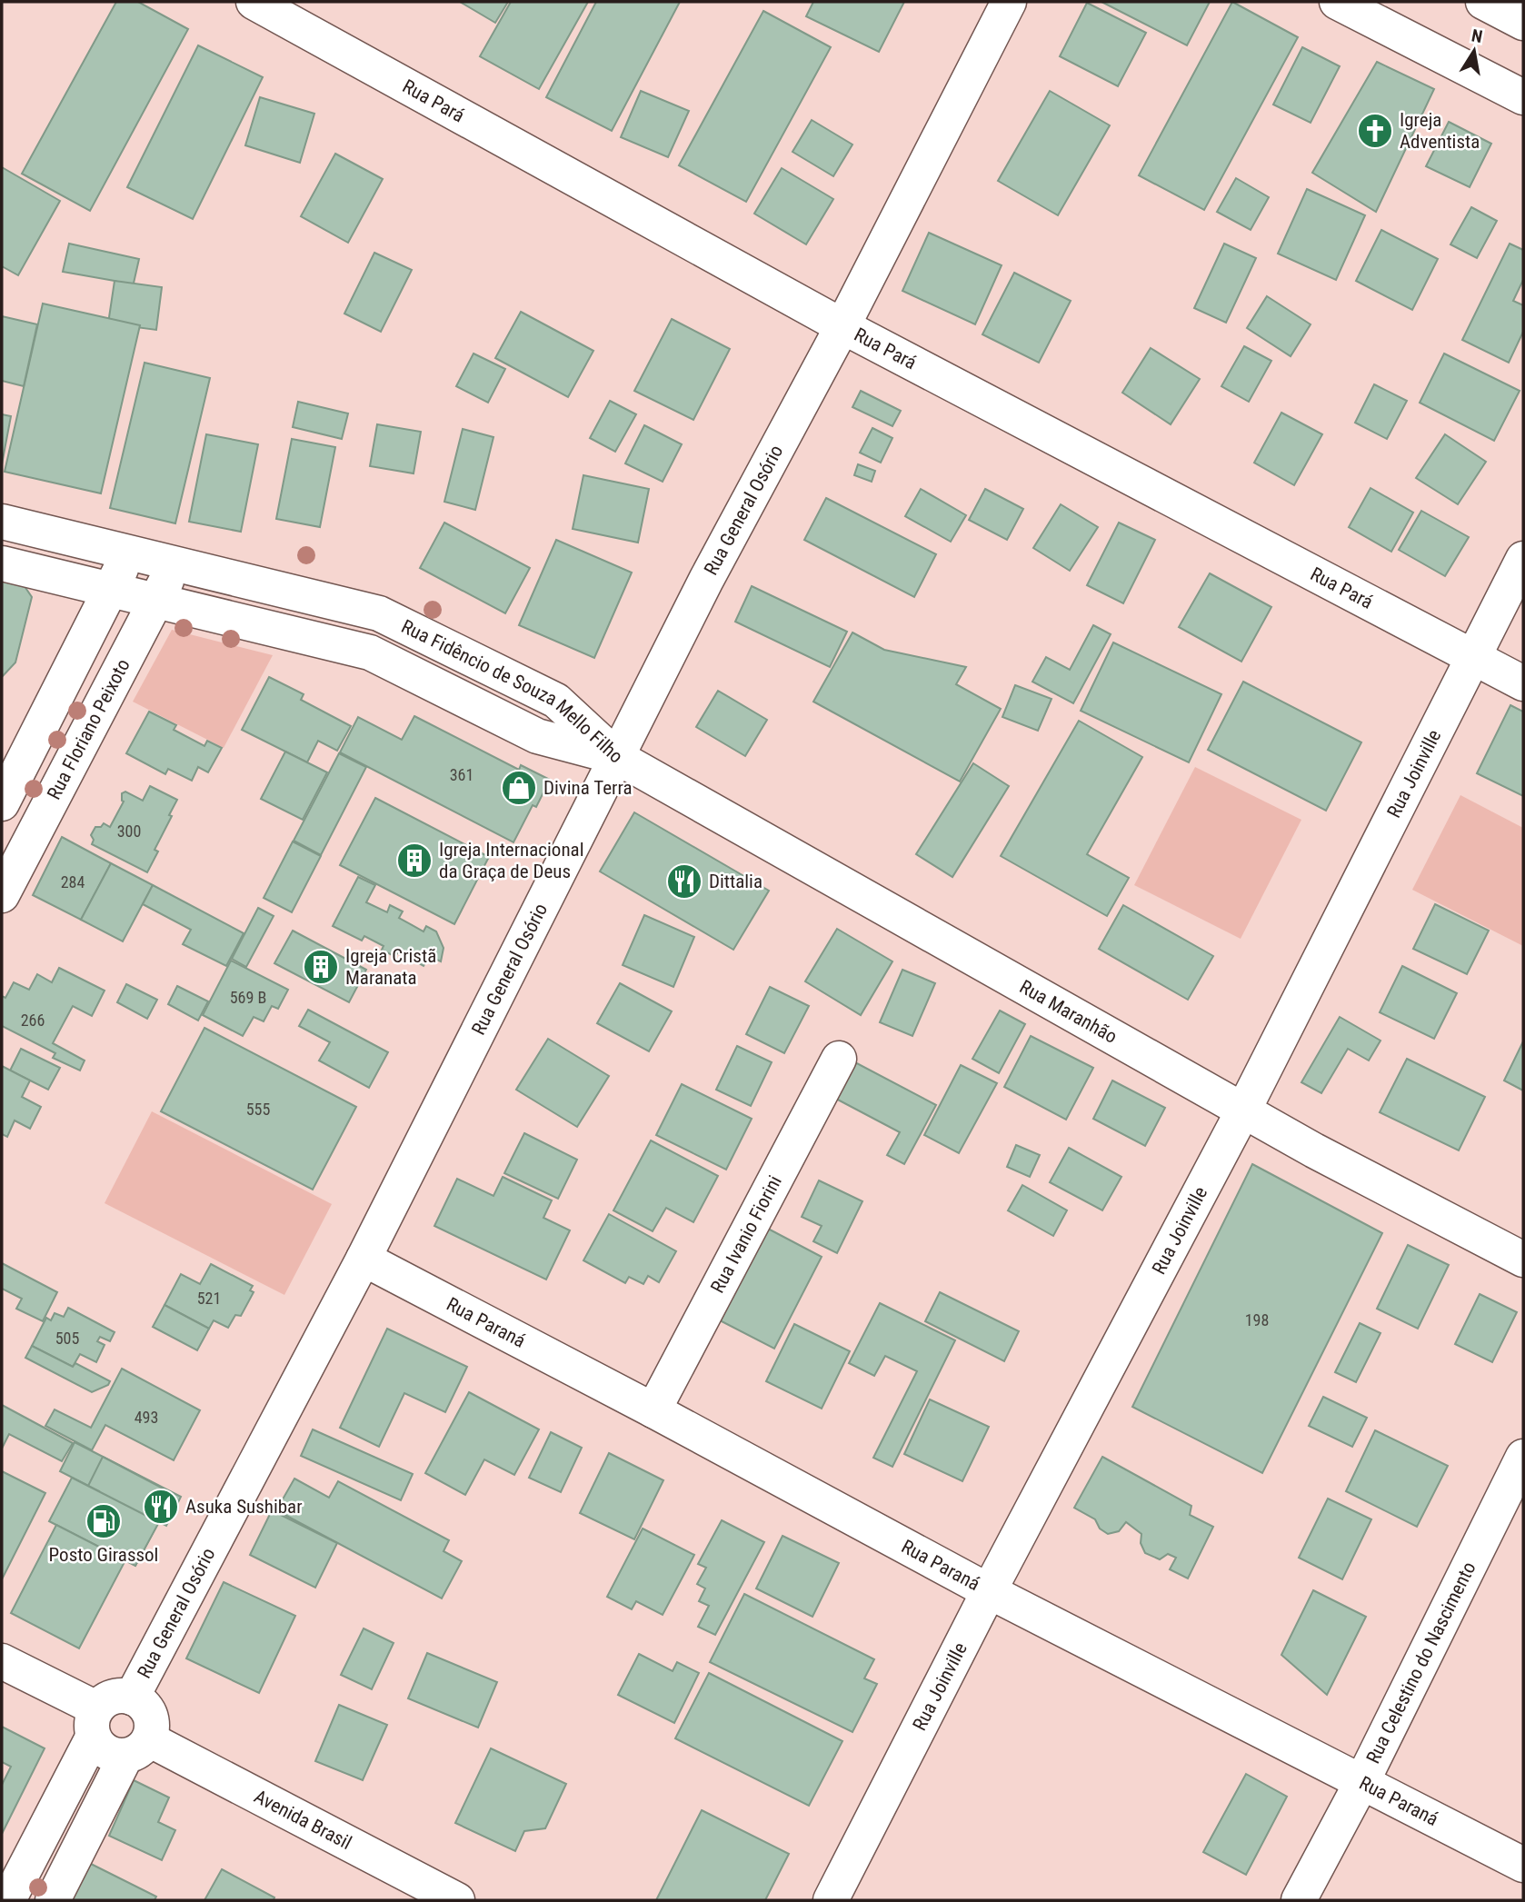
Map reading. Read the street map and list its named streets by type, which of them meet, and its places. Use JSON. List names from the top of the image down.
{
  "streets": {
    "street": [
      "Rua Pará",
      "Rua General Osório",
      "Rua Fidêncio de Souza Mello Filho",
      "Rua Floriano Peixoto",
      "Rua Joinville",
      "Rua Maranhão",
      "Rua Ivanio Fiorini",
      "Rua Paraná",
      "Rua Celestino do Nascimento",
      "Avenida Brasil"
    ]
  },
  "crossings": [
    ["Rua Pará", "Rua General Osório"],
    ["Rua Pará", "Rua Joinville"],
    ["Rua General Osório", "Rua Fidêncio de Souza Mello Filho"],
    ["Rua General Osório", "Rua Maranhão"],
    ["Rua General Osório", "Rua Paraná"],
    ["Rua General Osório", "Avenida Brasil"],
    ["Rua Fidêncio de Souza Mello Filho", "Rua Floriano Peixoto"],
    ["Rua Fidêncio de Souza Mello Filho", "Rua Maranhão"],
    ["Rua Joinville", "Rua Maranhão"],
    ["Rua Joinville", "Rua Paraná"],
    ["Rua Ivanio Fiorini", "Rua Paraná"],
    ["Rua Paraná", "Rua Celestino do Nascimento"]
  ],
  "places": {
    "church": ["Igreja Adventista"],
    "shop": ["Divina Terra"],
    "building": ["Igreja Internacional da Graça de Deus", "Igreja Cristã Maranata"],
    "restaurant": ["Dittalia", "Asuka Sushibar"],
    "fuel station": ["Posto Girassol"]
  },
  "house_numbers": [
    "361",
    "300",
    "284",
    "569 B",
    "266",
    "555",
    "521",
    "198",
    "505",
    "493"
  ],
  "north": "top"
}
